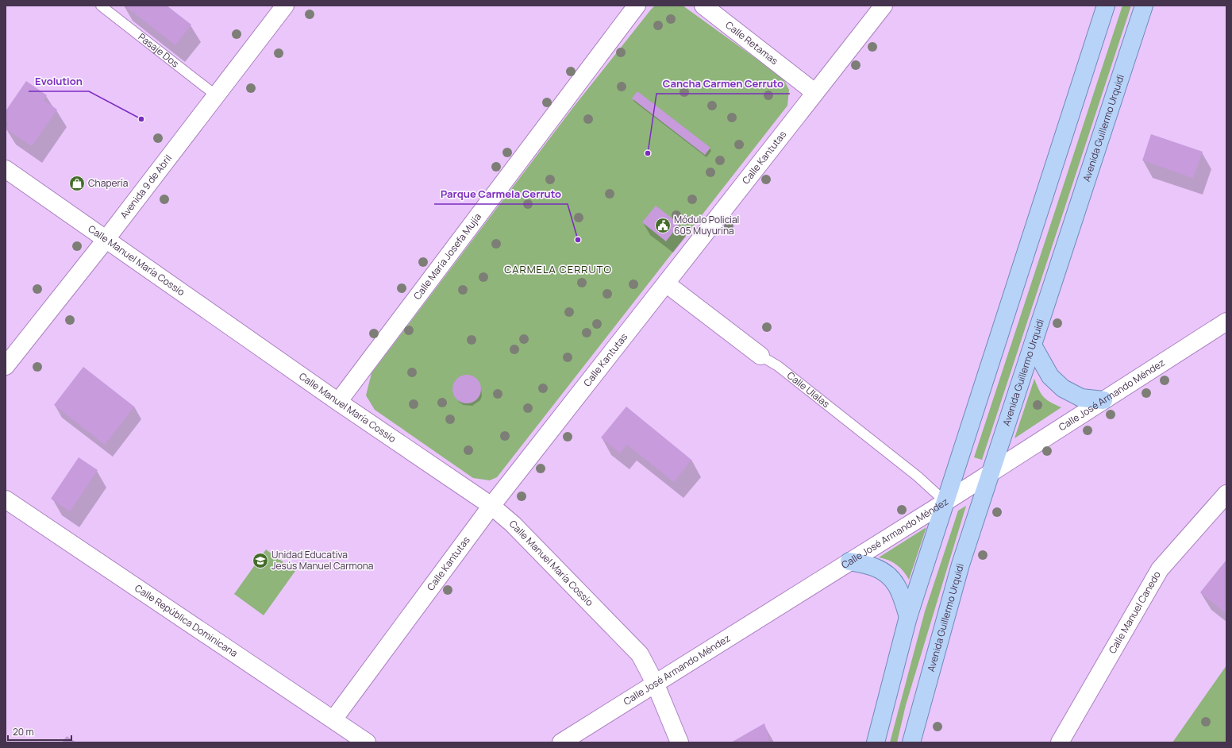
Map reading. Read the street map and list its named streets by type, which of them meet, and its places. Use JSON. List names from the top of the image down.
{
  "streets": {
    "main road": ["Avenida Guillermo Urquidi"],
    "street": [
      "Calle Retamas",
      "Calle Kantutas",
      "Avenida 9 de Abril",
      "Calle María Josefa Mujía",
      "Calle Manuel María Cossío",
      "Calle Ulalas",
      "Calle José Armando Méndez",
      "Calle Manuel Canedo",
      "Calle República Dominicana"
    ],
    "lane": ["Pasaje Dos"]
  },
  "crossings": [
    ["Calle Retamas", "Calle Kantutas"],
    ["Pasaje Dos", "Avenida 9 de Abril"],
    ["Avenida Guillermo Urquidi", "Calle José Armando Méndez"],
    ["Calle Kantutas", "Calle Manuel María Cossío"],
    ["Calle Kantutas", "Calle Ulalas"],
    ["Calle Kantutas", "Calle República Dominicana"],
    ["Avenida 9 de Abril", "Calle Manuel María Cossío"],
    ["Calle María Josefa Mujía", "Calle Manuel María Cossío"],
    ["Calle Manuel María Cossío", "Calle José Armando Méndez"],
    ["Calle Ulalas", "Calle José Armando Méndez"]
  ],
  "districts": ["CARMELA CERRUTO"],
  "places": {
    "other": ["Evolution", "Cancha Carmen Cerruto", "Parque Carmela Cerruto"],
    "shop": ["Chapería"],
    "public building": ["Módulo Policial 605 Muyurina"],
    "school or university": ["Unidad Educativa Jesús Manuel Carmona"]
  },
  "scale_bar": "20 m"
}
